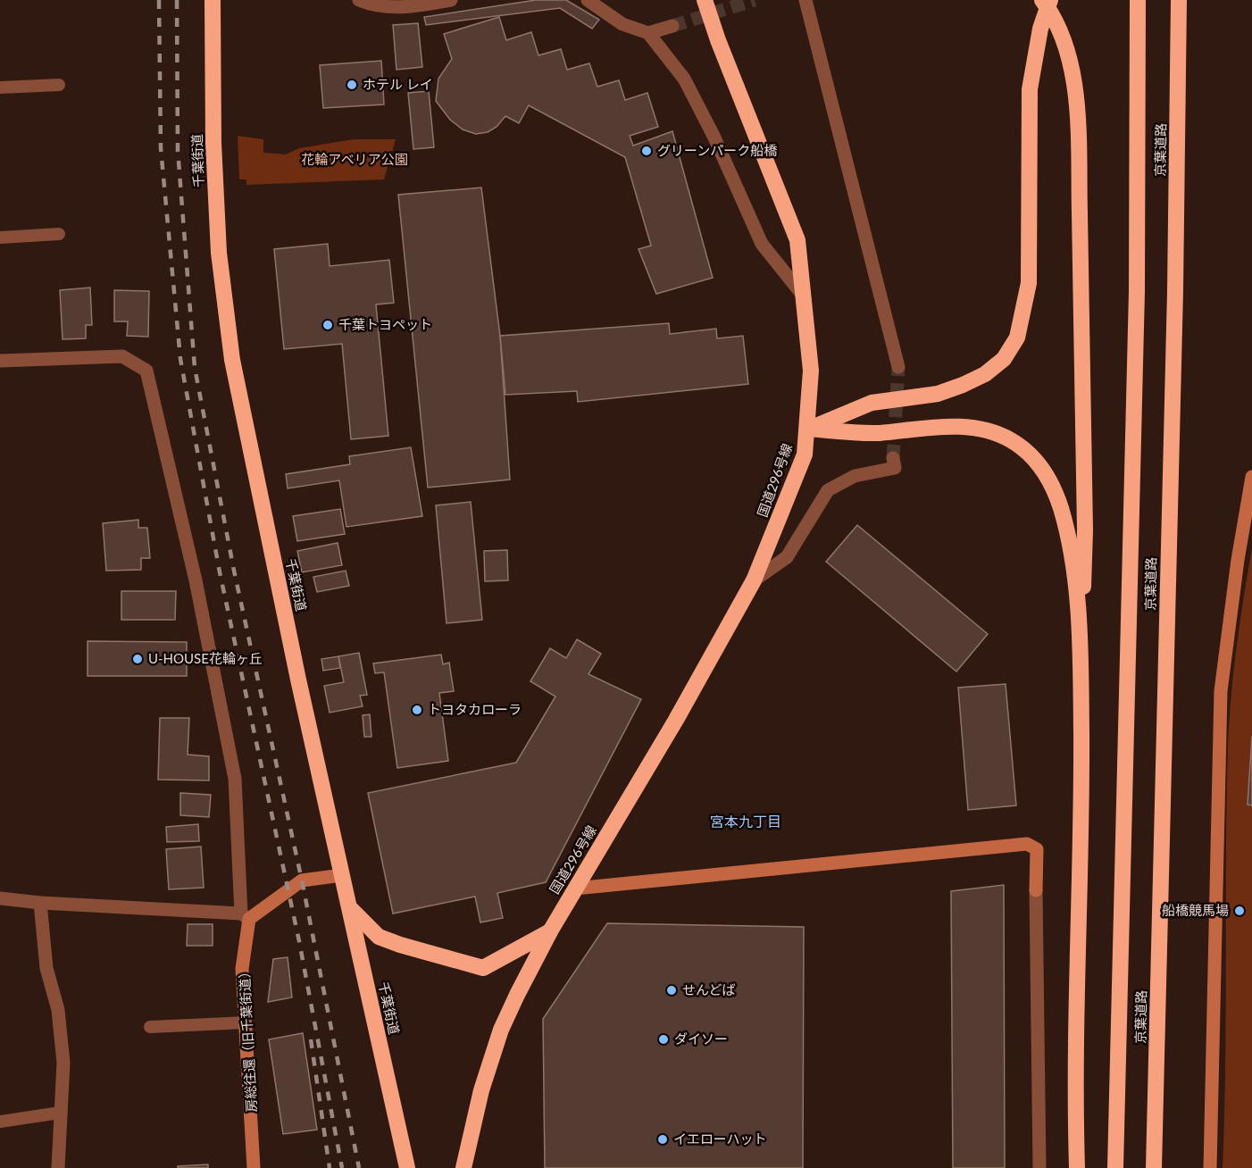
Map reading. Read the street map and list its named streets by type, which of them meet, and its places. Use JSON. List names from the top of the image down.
{
  "streets": {
    "highway": ["京葉道路", "千葉街道", "国道296号線"],
    "street": ["房総往還（旧千葉街道）"]
  },
  "districts": ["宮本九丁目"],
  "parks": ["花輪アベリア公園"],
  "places": [
    "ホテル レイ",
    "グリーンパーク船橋",
    "千葉トヨペット",
    "U-HOUSE花輪ヶ丘",
    "トヨタカローラ",
    "船橋競馬場",
    "せんどば",
    "ダイソー",
    "イエローハット"
  ]
}
